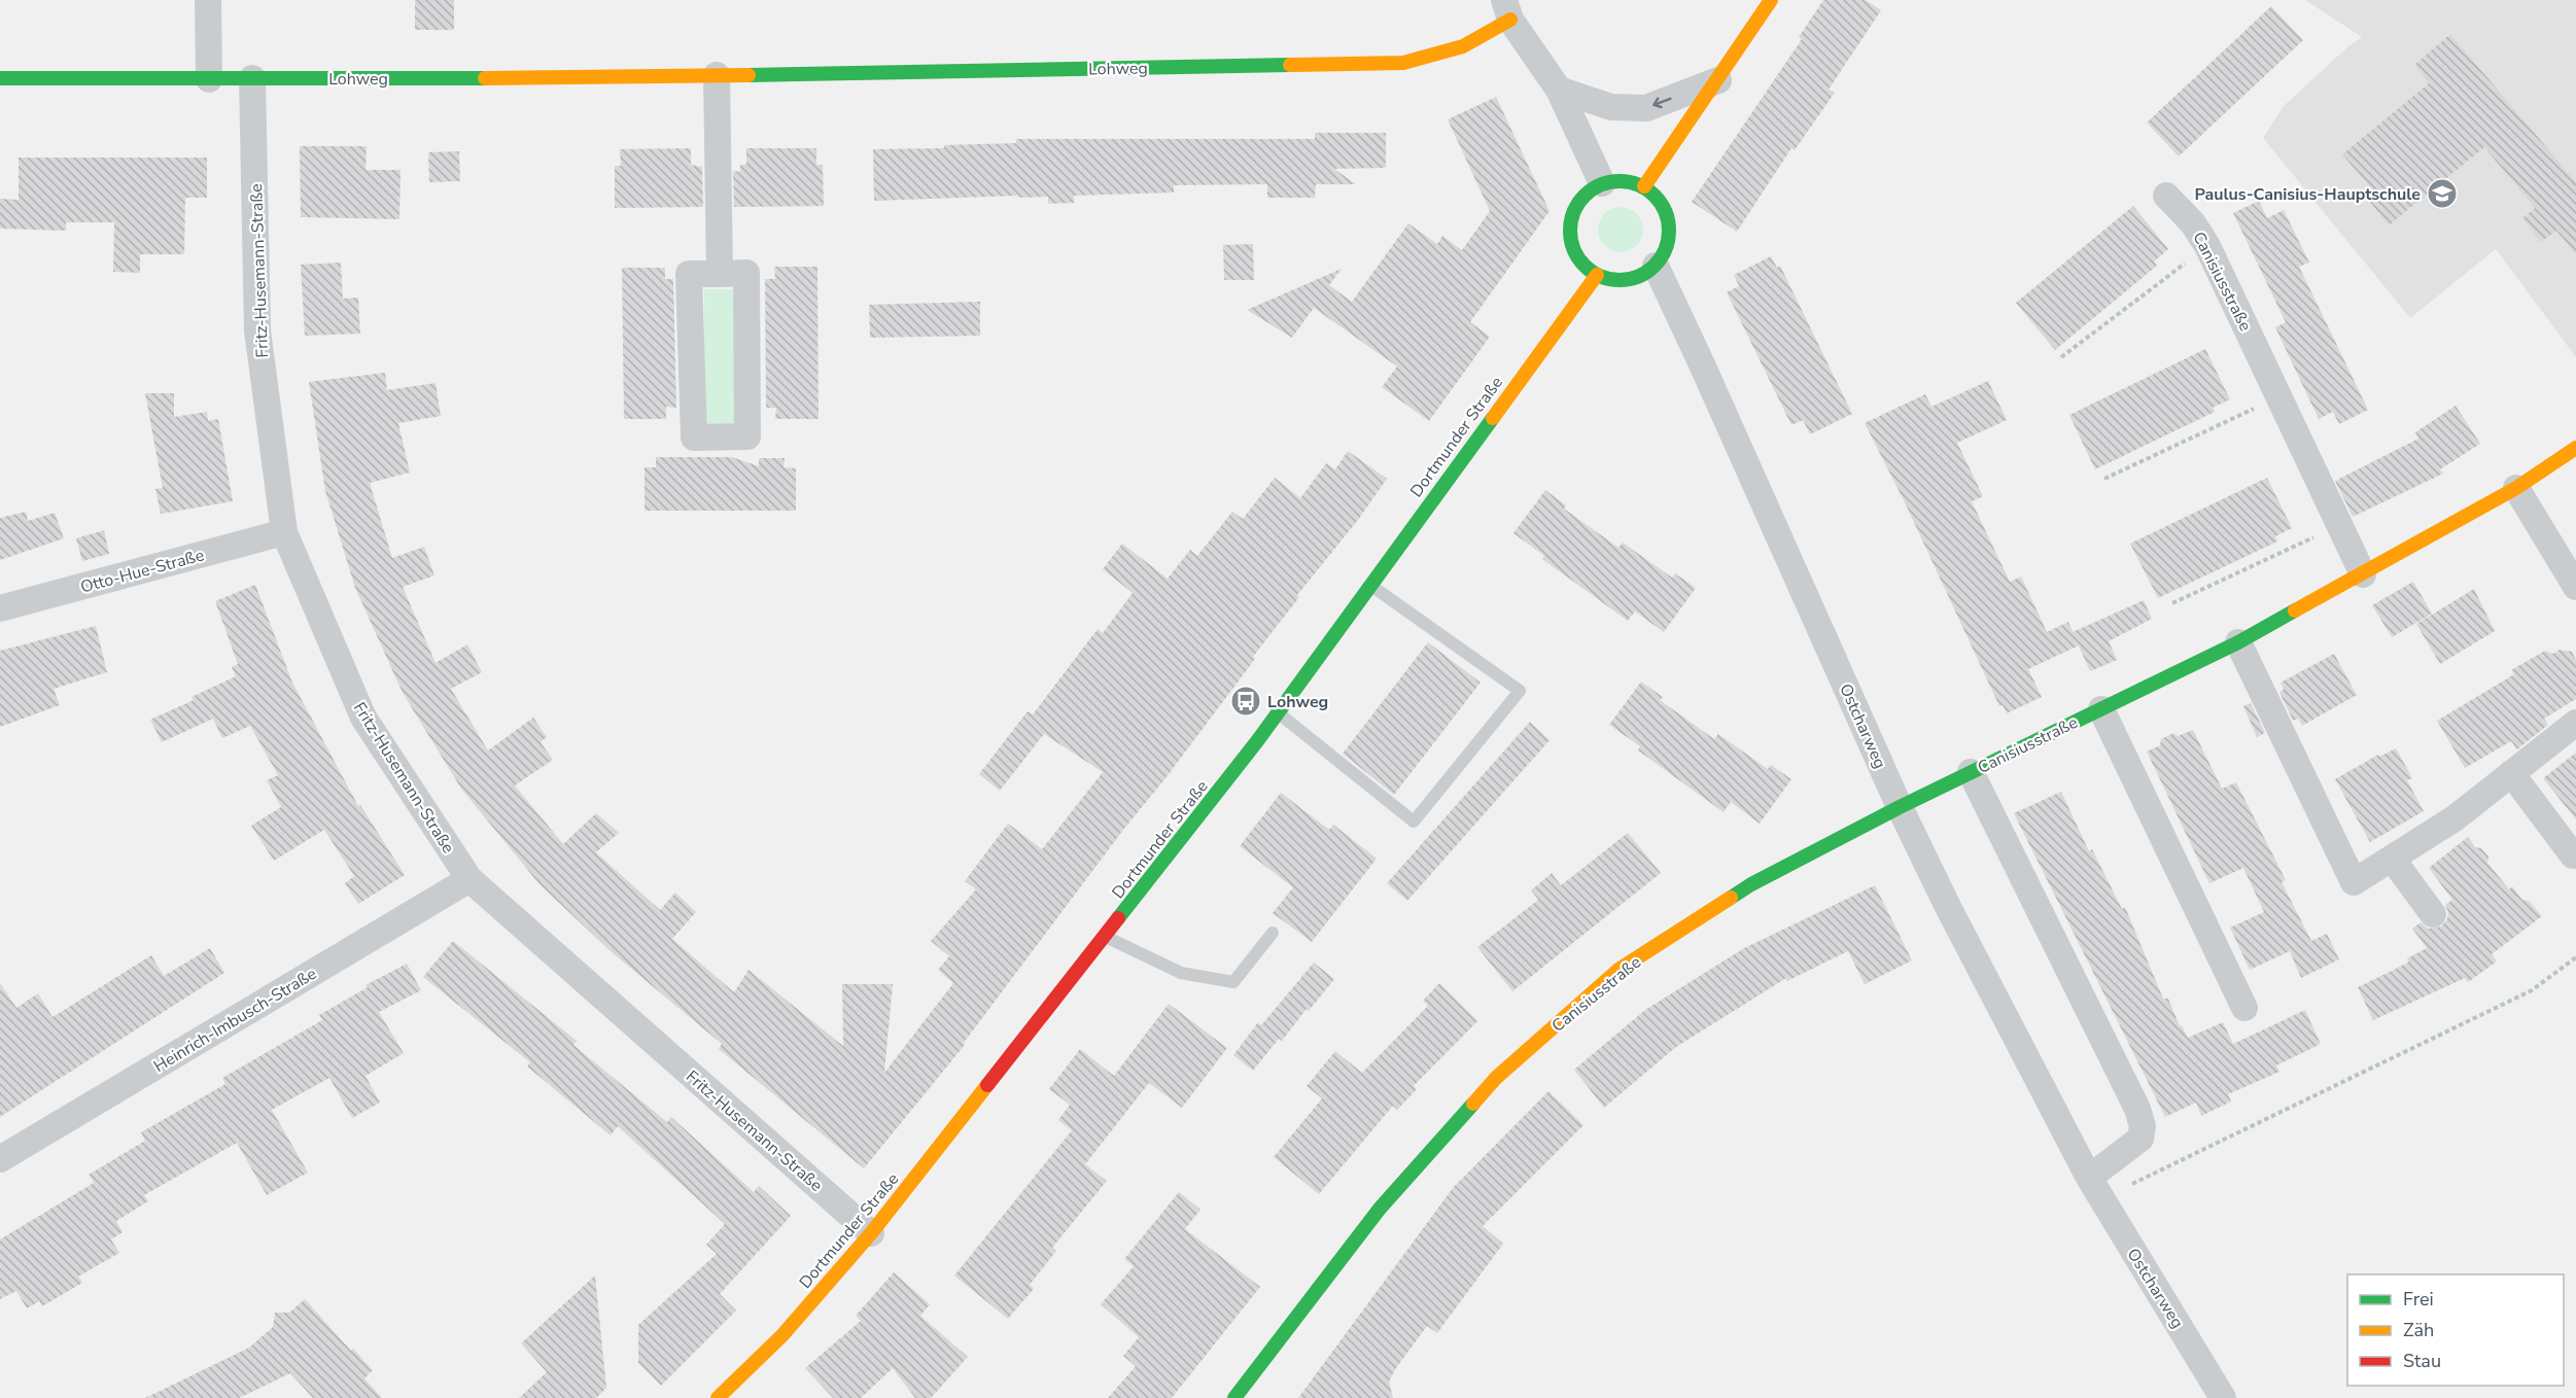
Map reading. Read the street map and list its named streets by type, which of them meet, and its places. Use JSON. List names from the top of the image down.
{
  "streets": {
    "street": [
      "Lohweg",
      "Fritz-Husemann-Straße",
      "Canisiusstraße",
      "Dortmunder Straße",
      "Otto-Hue-Straße",
      "Ostcharweg",
      "Heinrich-Imbusch-Straße"
    ]
  },
  "crossings": [
    ["Lohweg", "Fritz-Husemann-Straße"],
    ["Fritz-Husemann-Straße", "Dortmunder Straße"],
    ["Fritz-Husemann-Straße", "Otto-Hue-Straße"],
    ["Fritz-Husemann-Straße", "Heinrich-Imbusch-Straße"],
    ["Canisiusstraße", "Ostcharweg"],
    ["Dortmunder Straße", "Ostcharweg"]
  ],
  "places": {
    "school or university": ["Paulus-Canisius-Hauptschule"],
    "bus stop": ["Lohweg"]
  },
  "legend": ["Frei", "Zäh", "Stau"]
}
